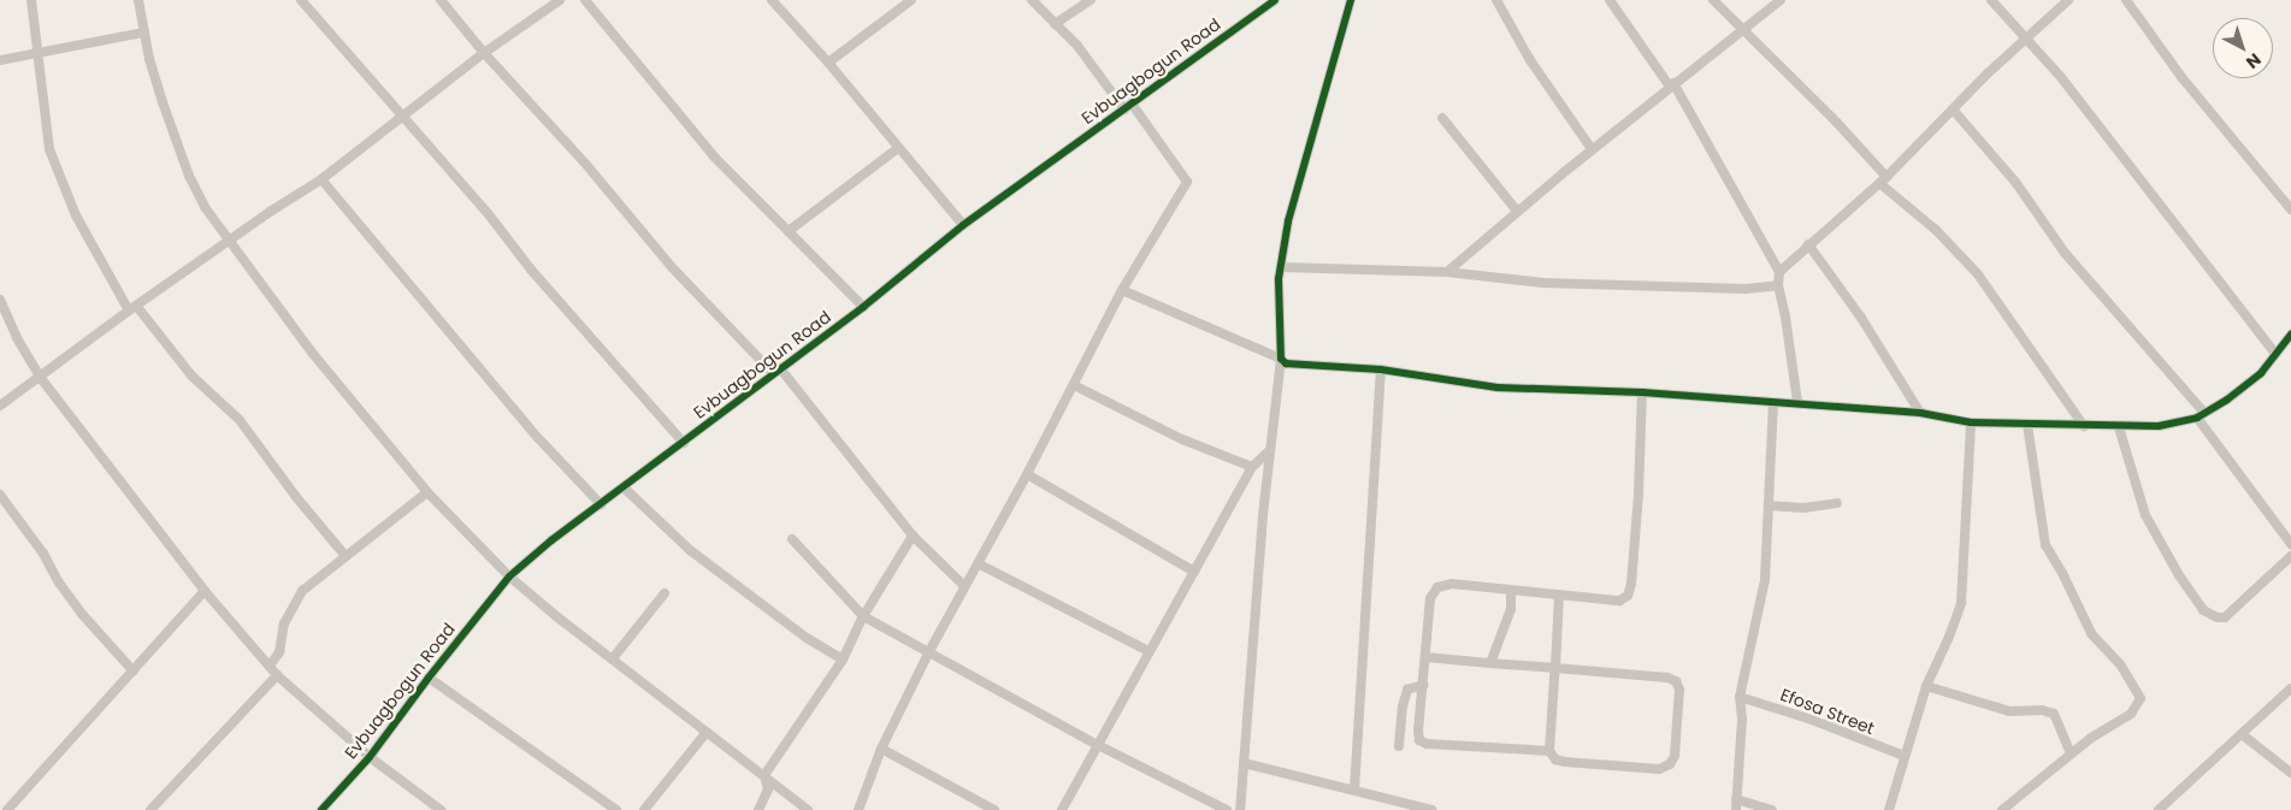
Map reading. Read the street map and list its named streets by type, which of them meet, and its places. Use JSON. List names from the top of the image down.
{
  "streets": {
    "street": ["Evbuagbogun Road", "Efosa Street"]
  },
  "north": "bottom right"
}
